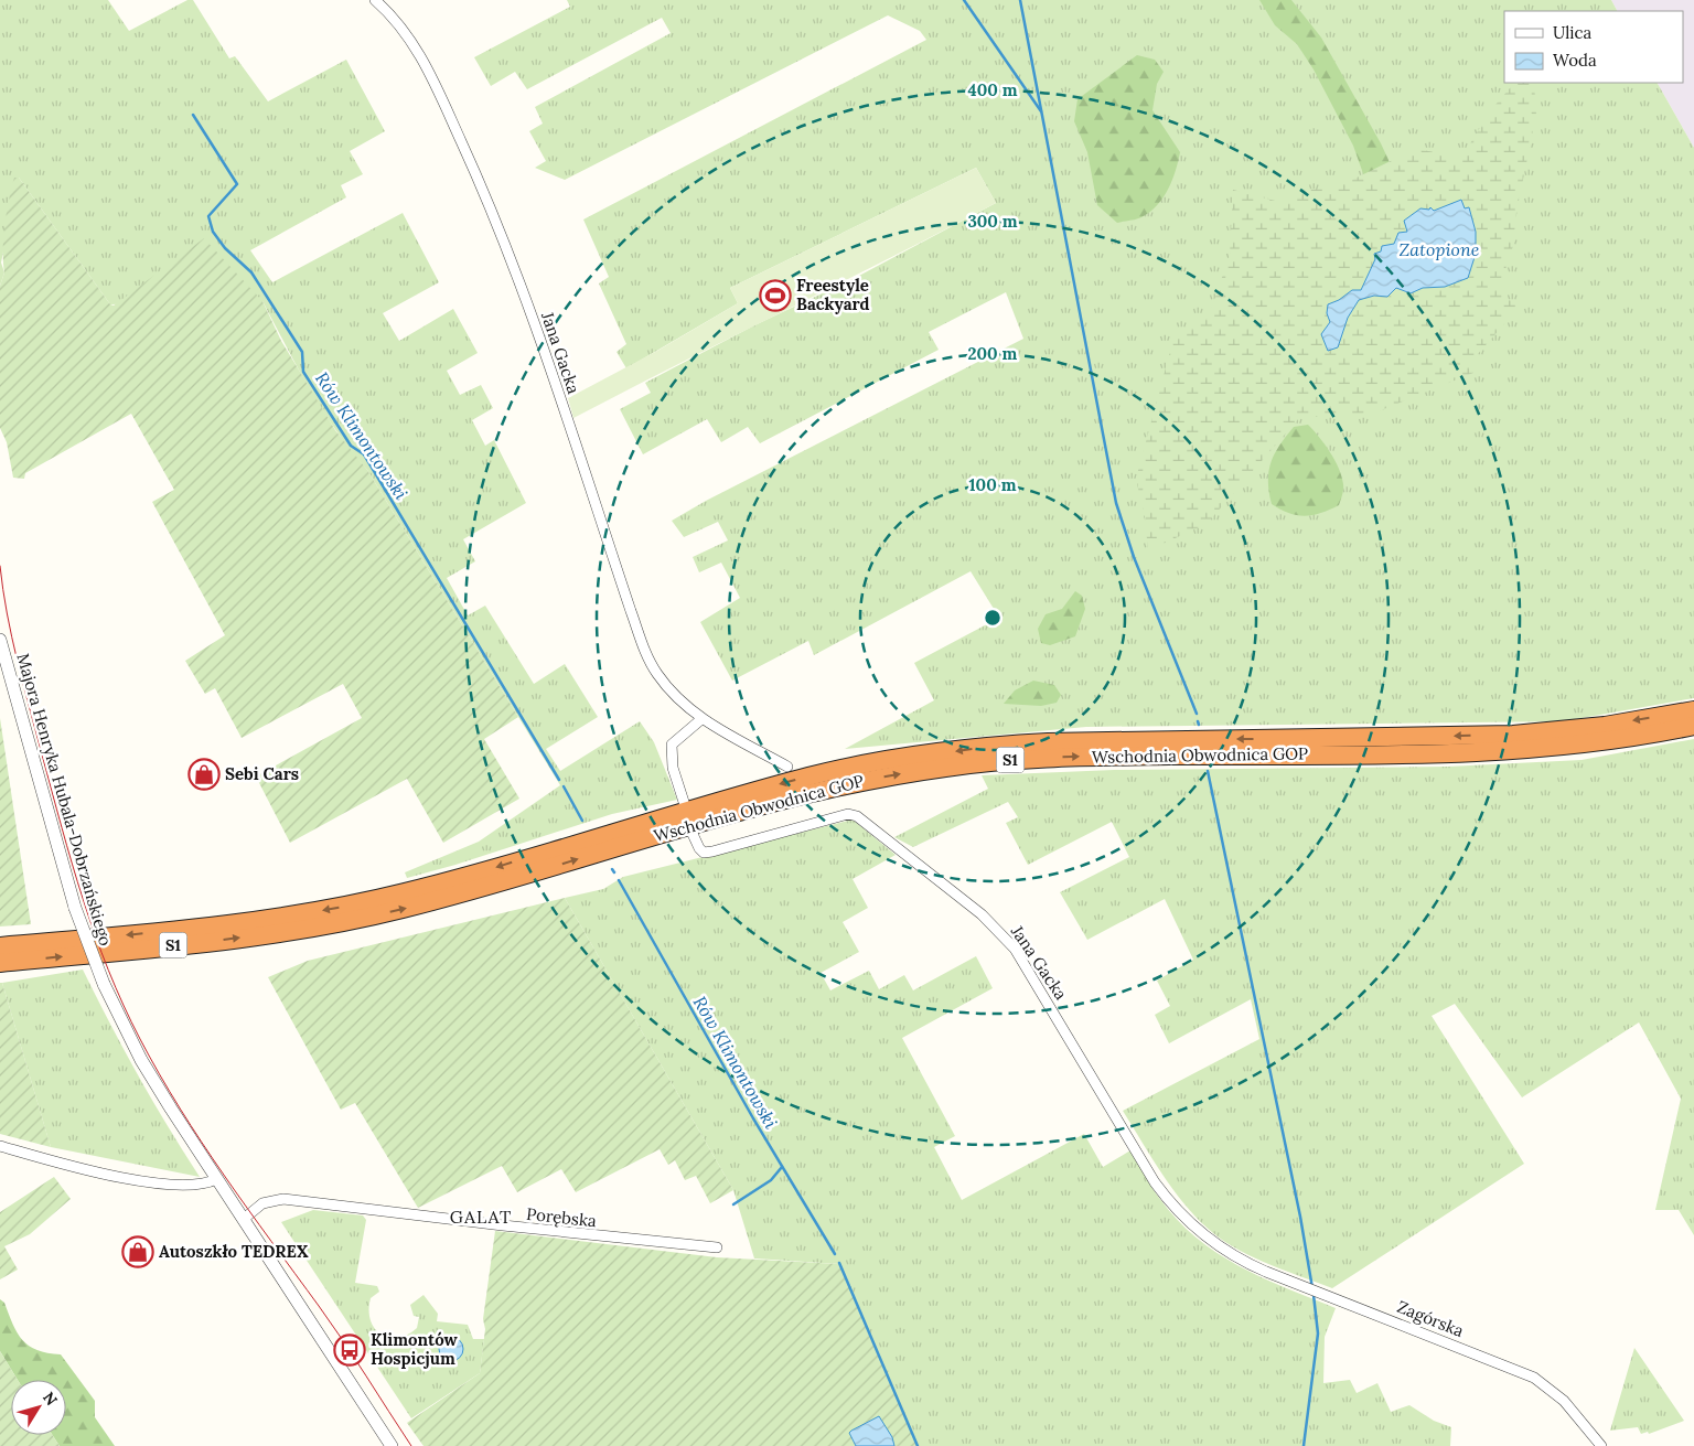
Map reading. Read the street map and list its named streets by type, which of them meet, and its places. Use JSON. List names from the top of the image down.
{
  "streets": {
    "highway": ["Wschodnia Obwodnica GOP", "S1"],
    "street": [
      "Jana Gacka",
      "Majora Henryka Hubala-Dobrzańskiego",
      "Porębska",
      "Zagórska"
    ]
  },
  "crossings": [
    ["Jana Gacka", "Zagórska"],
    ["Majora Henryka Hubala-Dobrzańskiego", "Porębska"]
  ],
  "districts": ["GALAT"],
  "water": ["Zatopione", "Rów Klimontowski"],
  "places": {
    "sports": ["Freestyle Backyard"],
    "shop": ["Sebi Cars", "Autoszkło TEDREX"],
    "bus stop": ["Klimontów Hospicjum"]
  },
  "legend": ["Ulica", "Woda"],
  "north": "top right",
  "rings": [
    "400 m",
    "300 m",
    "200 m",
    "100 m"
  ]
}
